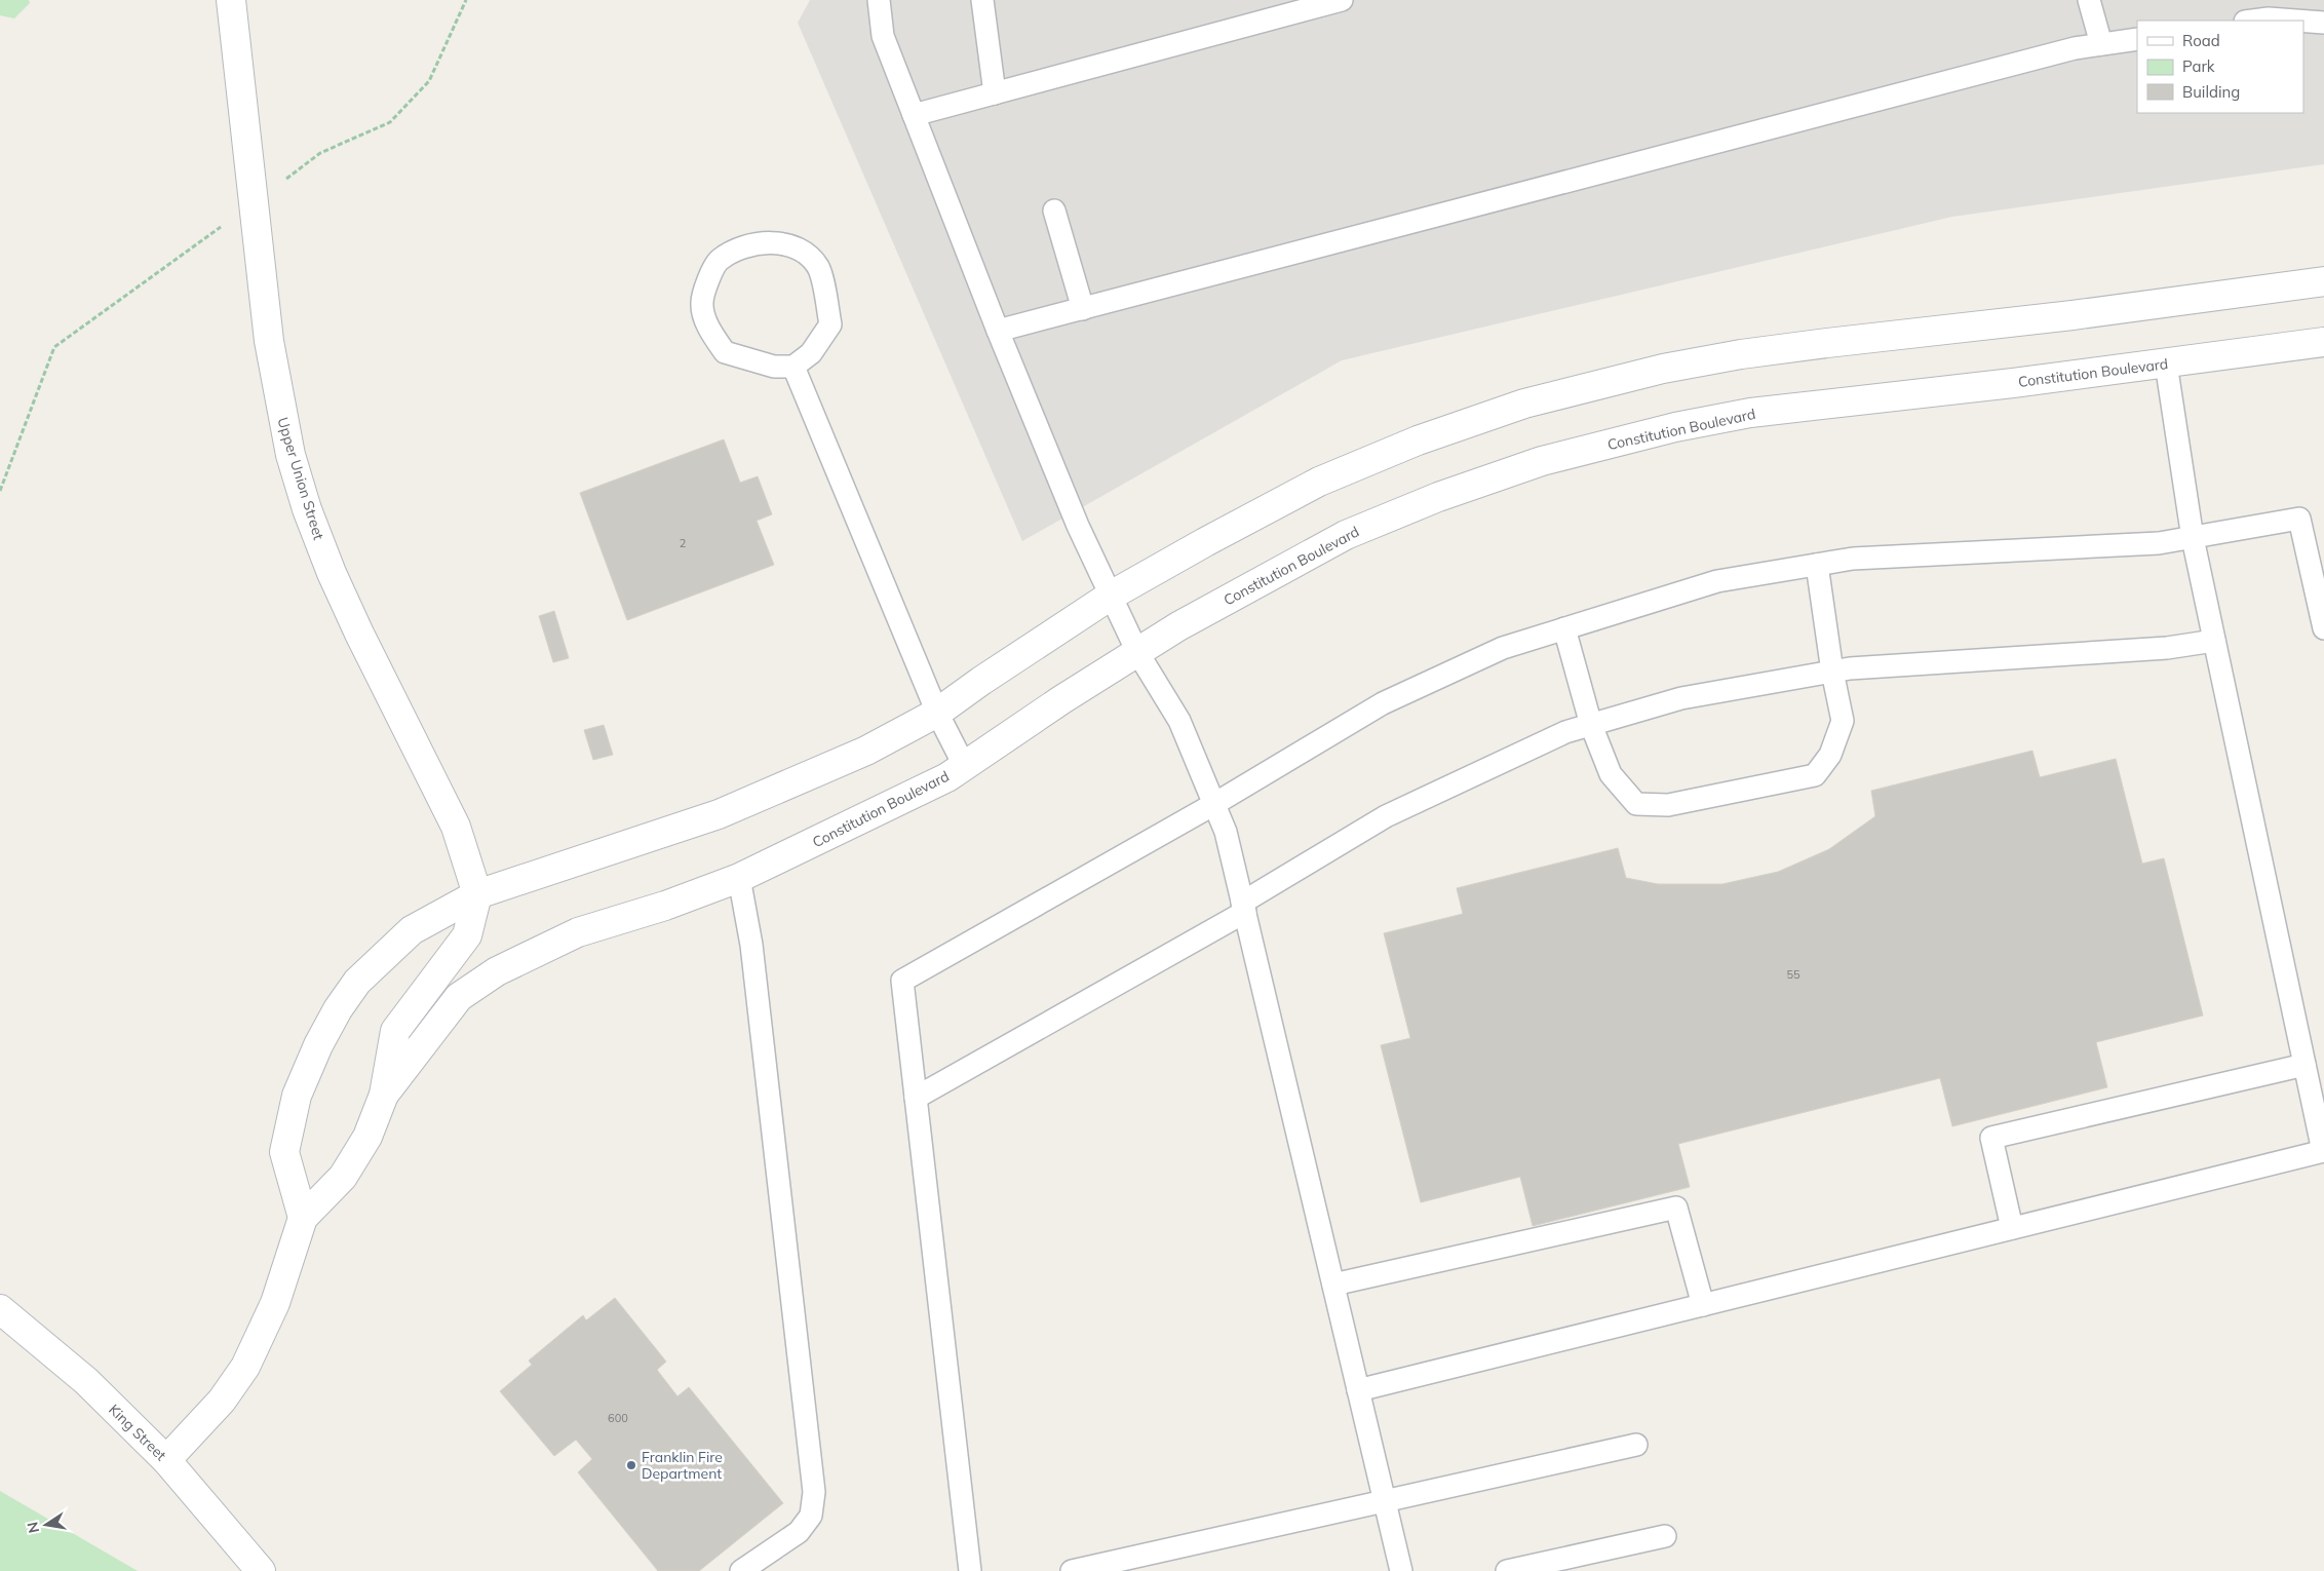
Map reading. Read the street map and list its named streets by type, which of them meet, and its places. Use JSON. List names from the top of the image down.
{
  "streets": {
    "street": ["Constitution Boulevard", "Upper Union Street", "King Street"]
  },
  "places": ["Franklin Fire Department"],
  "house_numbers": ["2", "55", "600"],
  "legend": ["Road", "Park", "Building"],
  "north": "left"
}
